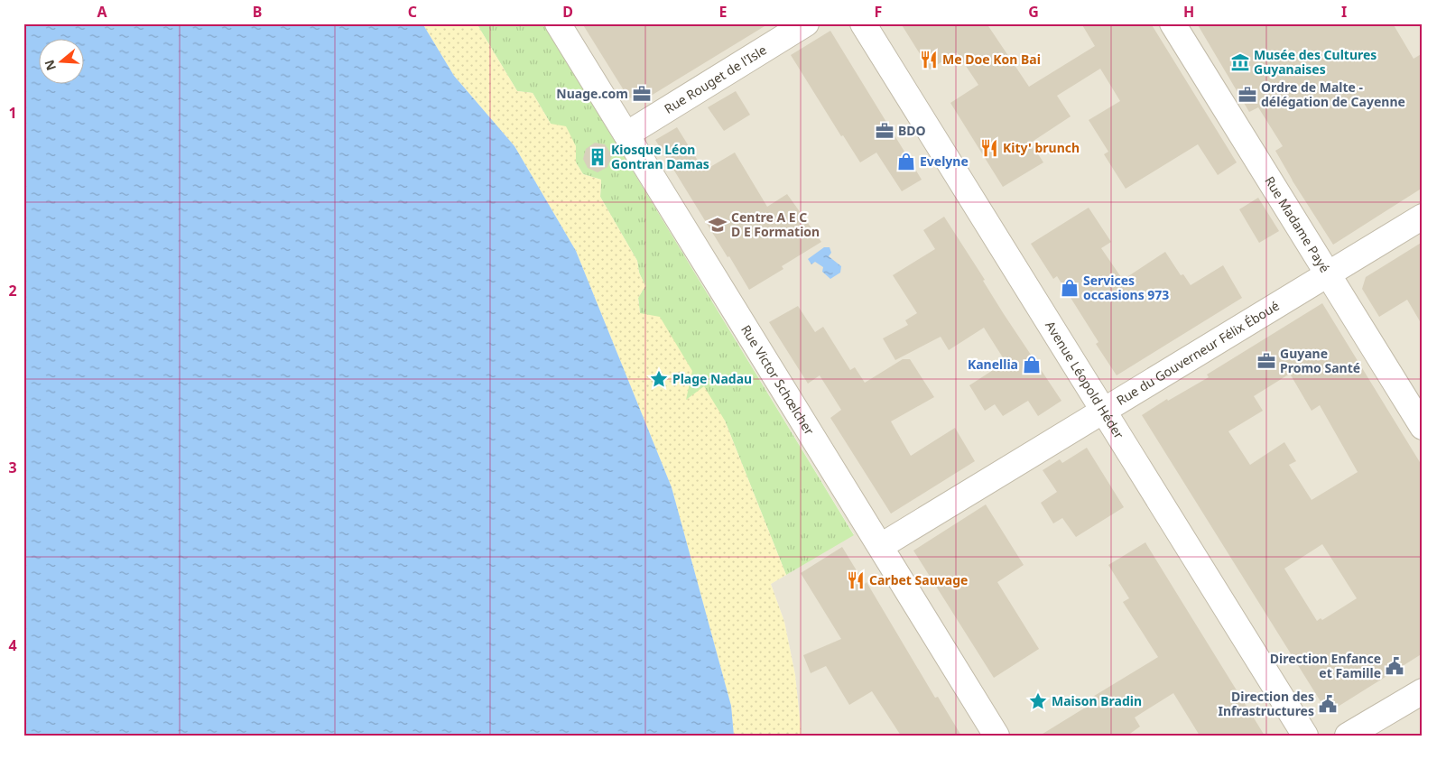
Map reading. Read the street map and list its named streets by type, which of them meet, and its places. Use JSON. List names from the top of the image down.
{
  "streets": {
    "street": [
      "Rue Rouget de l'Isle",
      "Rue Madame Payé",
      "Rue du Gouverneur Félix Éboué",
      "Rue Victor Schœlcher",
      "Avenue Léopold Héder"
    ]
  },
  "crossings": [
    ["Rue Rouget de l'Isle", "Rue Victor Schœlcher"],
    ["Rue Madame Payé", "Rue du Gouverneur Félix Éboué"],
    ["Rue du Gouverneur Félix Éboué", "Rue Victor Schœlcher"],
    ["Rue du Gouverneur Félix Éboué", "Avenue Léopold Héder"]
  ],
  "places": {
    "restaurant": ["Me Doe Kon Bai", "Kity' brunch", "Carbet Sauvage"],
    "museum": ["Musée des Cultures Guyanaises"],
    "office": [
      "Nuage.com",
      "Ordre de Malte - délégation de Cayenne",
      "BDO",
      "Guyane Promo Santé"
    ],
    "building": ["Kiosque Léon Gontran Damas"],
    "shop": ["Evelyne", "Services occasions 973", "Kanellia"],
    "school or university": ["Centre A E C D E Formation"],
    "place": ["Plage Nadau", "Maison Bradin"],
    "public building": ["Direction Enfance et Famille", "Direction des Infrastructures"]
  },
  "north": "left",
  "grid": {
    "columns": [
      "A",
      "B",
      "C",
      "D",
      "E",
      "F",
      "G",
      "H",
      "I"
    ],
    "rows": [
      "1",
      "2",
      "3",
      "4"
    ]
  }
}
